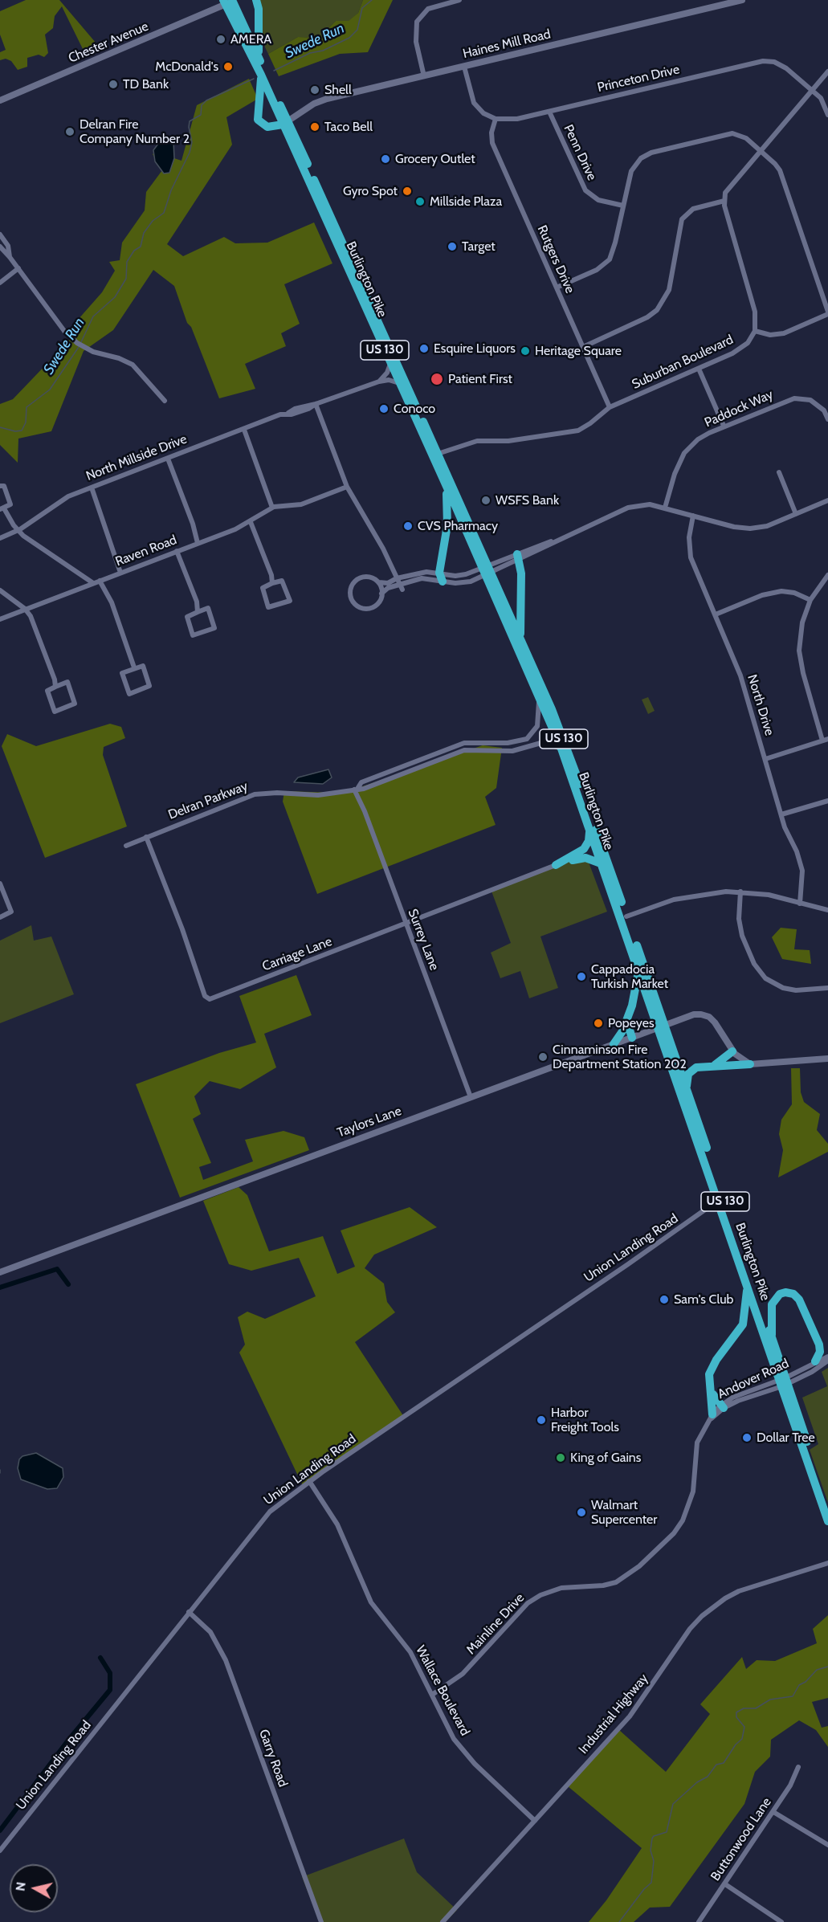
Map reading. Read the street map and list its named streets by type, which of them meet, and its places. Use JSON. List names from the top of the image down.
{
  "streets": {
    "highway": ["Burlington Pike", "US 130"],
    "street": [
      "Chester Avenue",
      "Haines Mill Road",
      "Princeton Drive",
      "Penn Drive",
      "Rutgers Drive",
      "Suburban Boulevard",
      "Paddock Way",
      "North Millside Drive",
      "Raven Road",
      "North Drive",
      "Delran Parkway",
      "Surrey Lane",
      "Carriage Lane",
      "Taylors Lane",
      "Union Landing Road",
      "Andover Road",
      "Mainline Drive",
      "Wallace Boulevard",
      "Industrial Highway",
      "Garry Road",
      "Buttonwood Lane"
    ]
  },
  "crossings": [
    ["Chester Avenue", "Burlington Pike"],
    ["Haines Mill Road", "Burlington Pike"],
    ["Princeton Drive", "Penn Drive"],
    ["Princeton Drive", "Rutgers Drive"],
    ["Rutgers Drive", "Suburban Boulevard"],
    ["Burlington Pike", "Suburban Boulevard"],
    ["Burlington Pike", "North Millside Drive"],
    ["Burlington Pike", "Delran Parkway"],
    ["Burlington Pike", "Taylors Lane"],
    ["Burlington Pike", "Union Landing Road"],
    ["Burlington Pike", "Andover Road"],
    ["Delran Parkway", "Surrey Lane"],
    ["Delran Parkway", "Carriage Lane"],
    ["Surrey Lane", "Carriage Lane"],
    ["Surrey Lane", "Taylors Lane"],
    ["Union Landing Road", "Wallace Boulevard"],
    ["Union Landing Road", "Garry Road"],
    ["Andover Road", "Mainline Drive"],
    ["Mainline Drive", "Wallace Boulevard"],
    ["Wallace Boulevard", "Industrial Highway"]
  ],
  "water": ["Swede Run"],
  "places": [
    "AMERA",
    "McDonald's",
    "TD Bank",
    "Shell",
    "Taco Bell",
    "Delran Fire Company Number 2",
    "Grocery Outlet",
    "Gyro Spot",
    "Millside Plaza",
    "Target",
    "Esquire Liquors",
    "Heritage Square",
    "Patient First",
    "Conoco",
    "WSFS Bank",
    "CVS Pharmacy",
    "Cappadocia Turkish Market",
    "Popeyes",
    "Cinnaminson Fire Department Station 202",
    "Sam's Club",
    "Harbor Freight Tools",
    "Dollar Tree",
    "King of Gains",
    "Walmart Supercenter"
  ],
  "north": "left"
}
